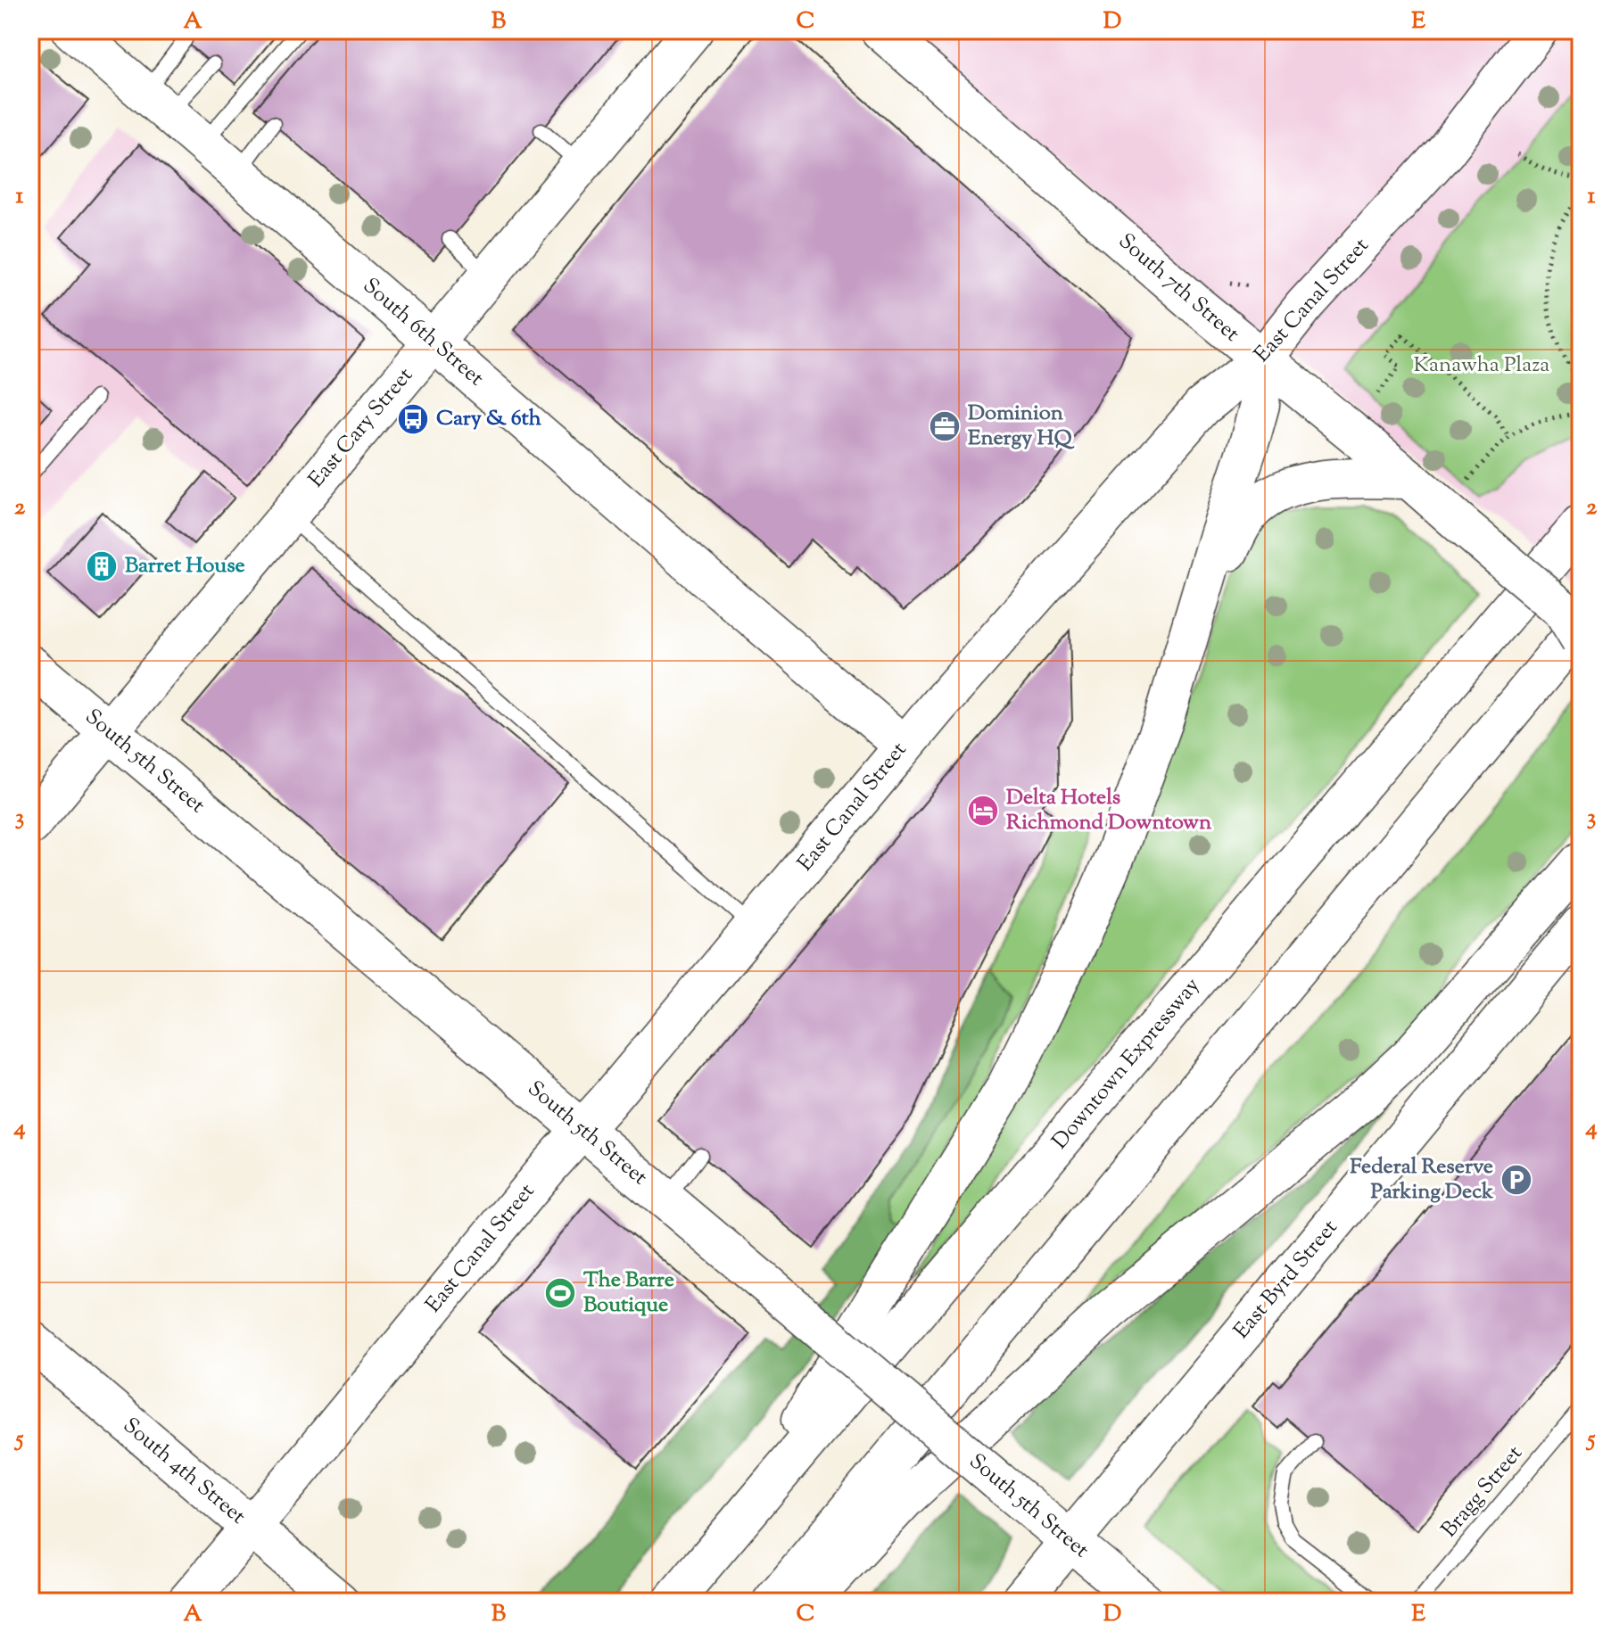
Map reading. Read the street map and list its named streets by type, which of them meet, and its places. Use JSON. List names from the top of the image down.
{
  "streets": {
    "main road": [
      "South 7th Street",
      "East Canal Street",
      "South 6th Street",
      "East Cary Street",
      "South 5th Street",
      "Downtown Expressway",
      "East Byrd Street",
      "South 4th Street"
    ],
    "lane": ["Bragg Street"]
  },
  "crossings": [
    ["South 7th Street", "East Canal Street"],
    ["East Canal Street", "South 6th Street"],
    ["East Canal Street", "South 5th Street"],
    ["East Canal Street", "South 4th Street"],
    ["South 6th Street", "East Cary Street"],
    ["East Cary Street", "South 5th Street"],
    ["South 5th Street", "East Byrd Street"]
  ],
  "parks": ["Kanawha Plaza"],
  "places": {
    "bus stop": ["Cary & 6th"],
    "office": ["Dominion Energy HQ"],
    "building": ["Barret House"],
    "hotel": ["Delta Hotels Richmond Downtown"],
    "parking": ["Federal Reserve Parking Deck"],
    "sports": ["The Barre Boutique"]
  },
  "grid": {
    "columns": [
      "A",
      "B",
      "C",
      "D",
      "E"
    ],
    "rows": [
      "1",
      "2",
      "3",
      "4",
      "5"
    ]
  }
}
